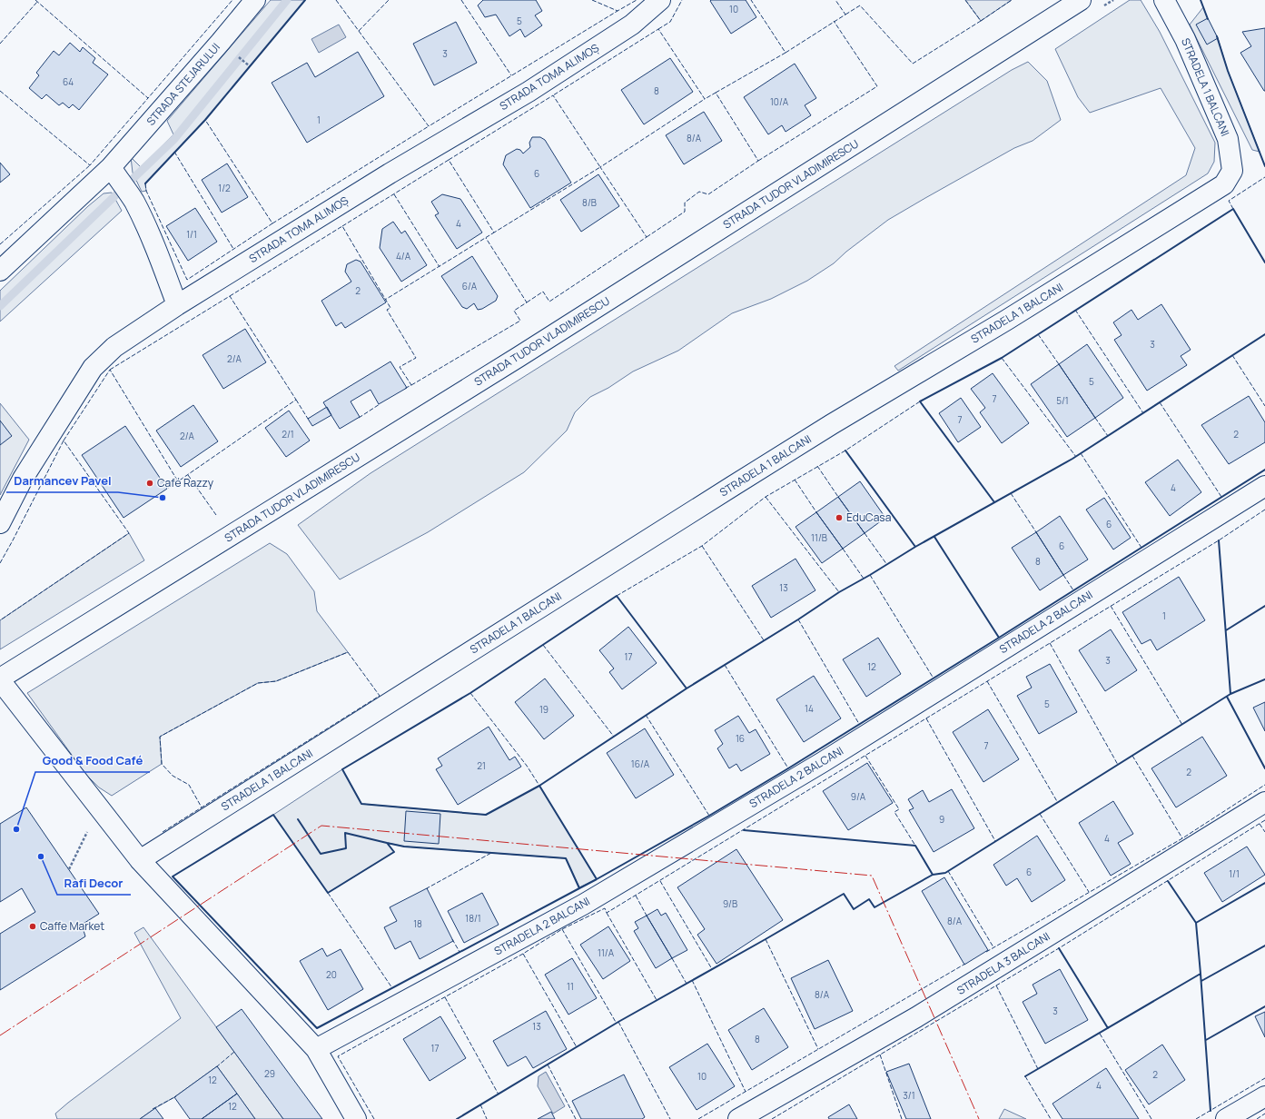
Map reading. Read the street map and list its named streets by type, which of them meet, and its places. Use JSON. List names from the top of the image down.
{
  "streets": {
    "street": [
      "STRADA TOMA ALIMOȘ",
      "STRADA STEJARULUI",
      "STRADELA 1 BALCANI",
      "STRADA TUDOR VLADIMIRESCU",
      "STRADELA 2 BALCANI",
      "STRADELA 3 BALCANI"
    ]
  },
  "places": [
    "Café Razzy",
    "Darmancev Pavel",
    "EduCasa",
    "Good & Food Café",
    "Rafi Decor",
    "Caffe Market"
  ],
  "house_numbers": [
    "10",
    "5",
    "3",
    "64",
    "8",
    "10/A",
    "1",
    "8/A",
    "6",
    "1/2",
    "8/B",
    "4",
    "1/1",
    "4/A",
    "6/A",
    "2",
    "3",
    "2/A",
    "5",
    "7",
    "5/1",
    "7",
    "2/1",
    "2",
    "2/A",
    "4",
    "6",
    "11/B",
    "6",
    "8",
    "13",
    "1",
    "17",
    "3",
    "12",
    "5",
    "14",
    "19",
    "16",
    "7",
    "16/A",
    "21",
    "2",
    "9/A",
    "9",
    "4",
    "6",
    "1/1",
    "9/B",
    "18/1",
    "8/A",
    "18",
    "11/A",
    "20",
    "11",
    "8/A",
    "3",
    "13",
    "8",
    "17",
    "29",
    "2",
    "10",
    "12",
    "4",
    "3/1",
    "12"
  ]
}
